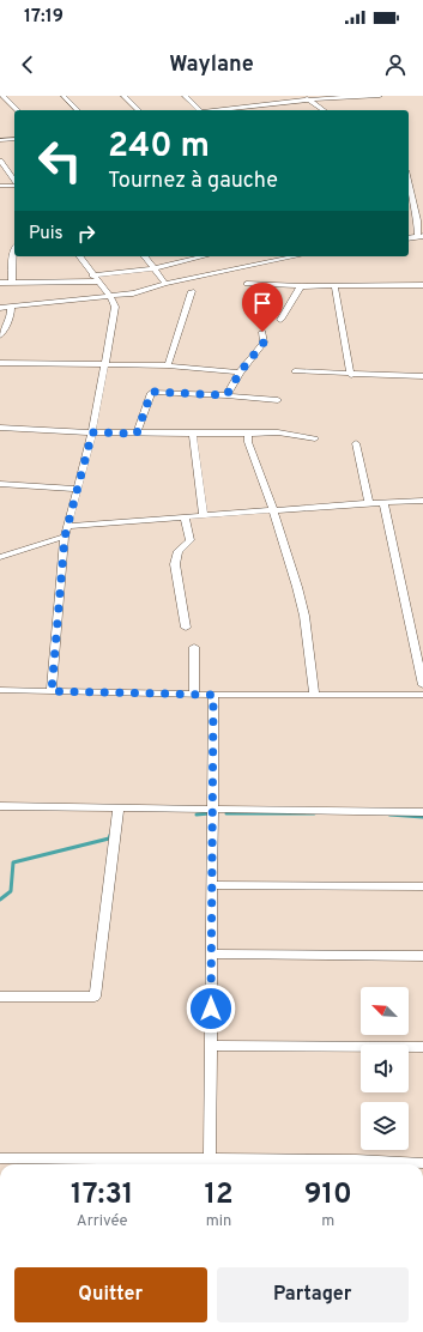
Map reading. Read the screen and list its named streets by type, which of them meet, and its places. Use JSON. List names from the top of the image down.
{
  "north": "top left",
  "page": {
    "status": "17:19",
    "header": "Waylane",
    "turn": ["240 m", "Tournez à gauche"],
    "then": "Puis",
    "eta": [
      "17:31",
      "Arrivée",
      "12",
      "min",
      "910",
      "m"
    ],
    "buttons": ["Quitter", "Partager"]
  }
}
